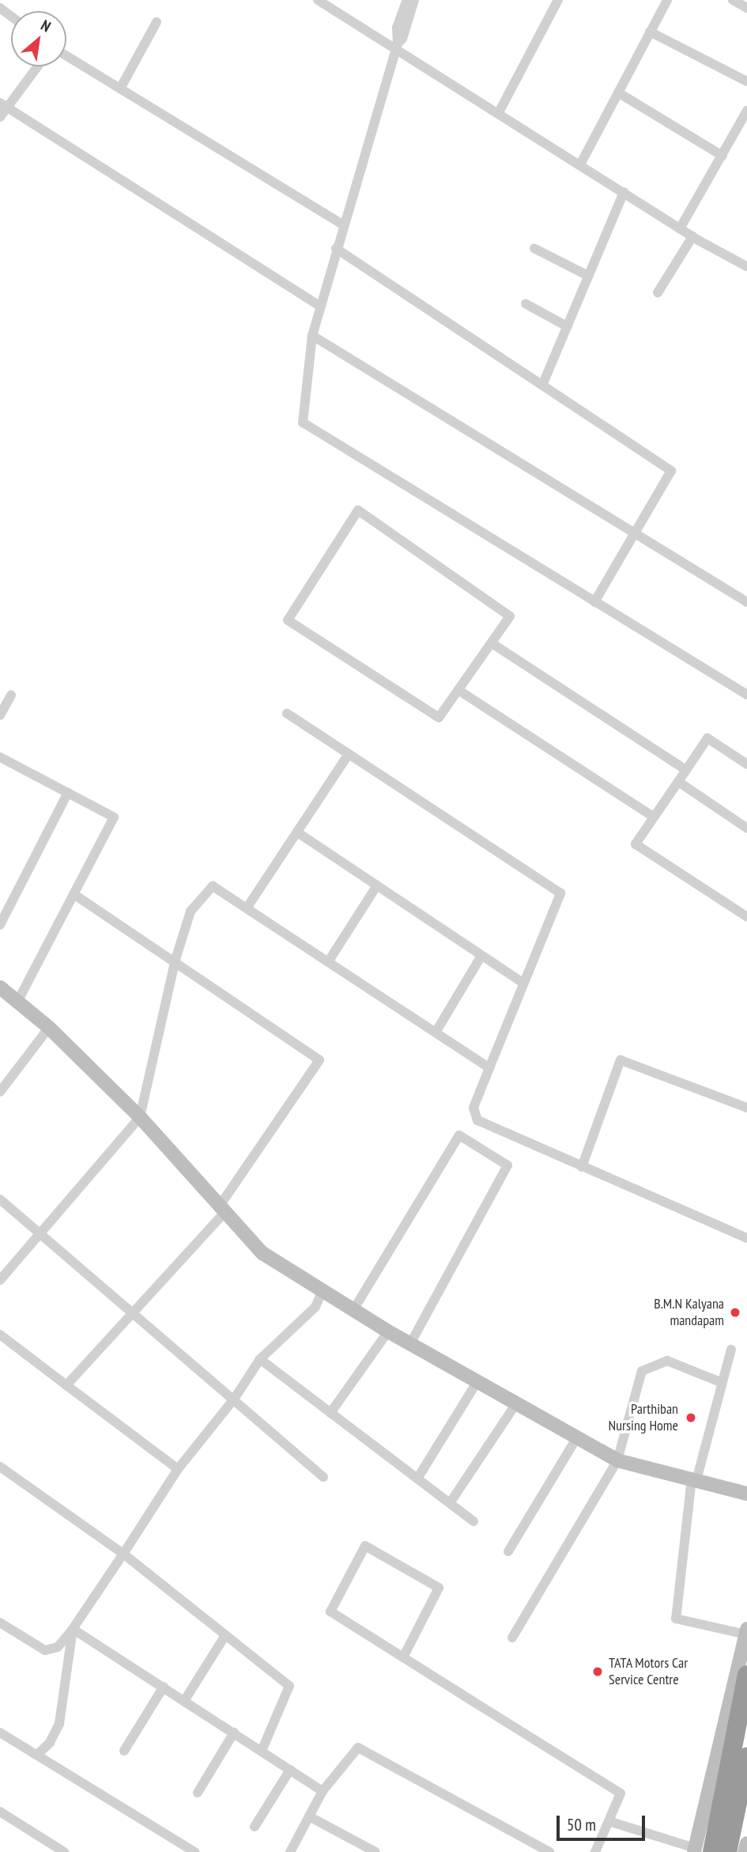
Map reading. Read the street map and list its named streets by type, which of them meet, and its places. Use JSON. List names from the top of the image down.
{
  "places": ["B.M.N Kalyana mandapam", "Parthiban Nursing Home", "TATA Motors Car Service Centre"],
  "scale_bar": "50 m",
  "north": "top right"
}
